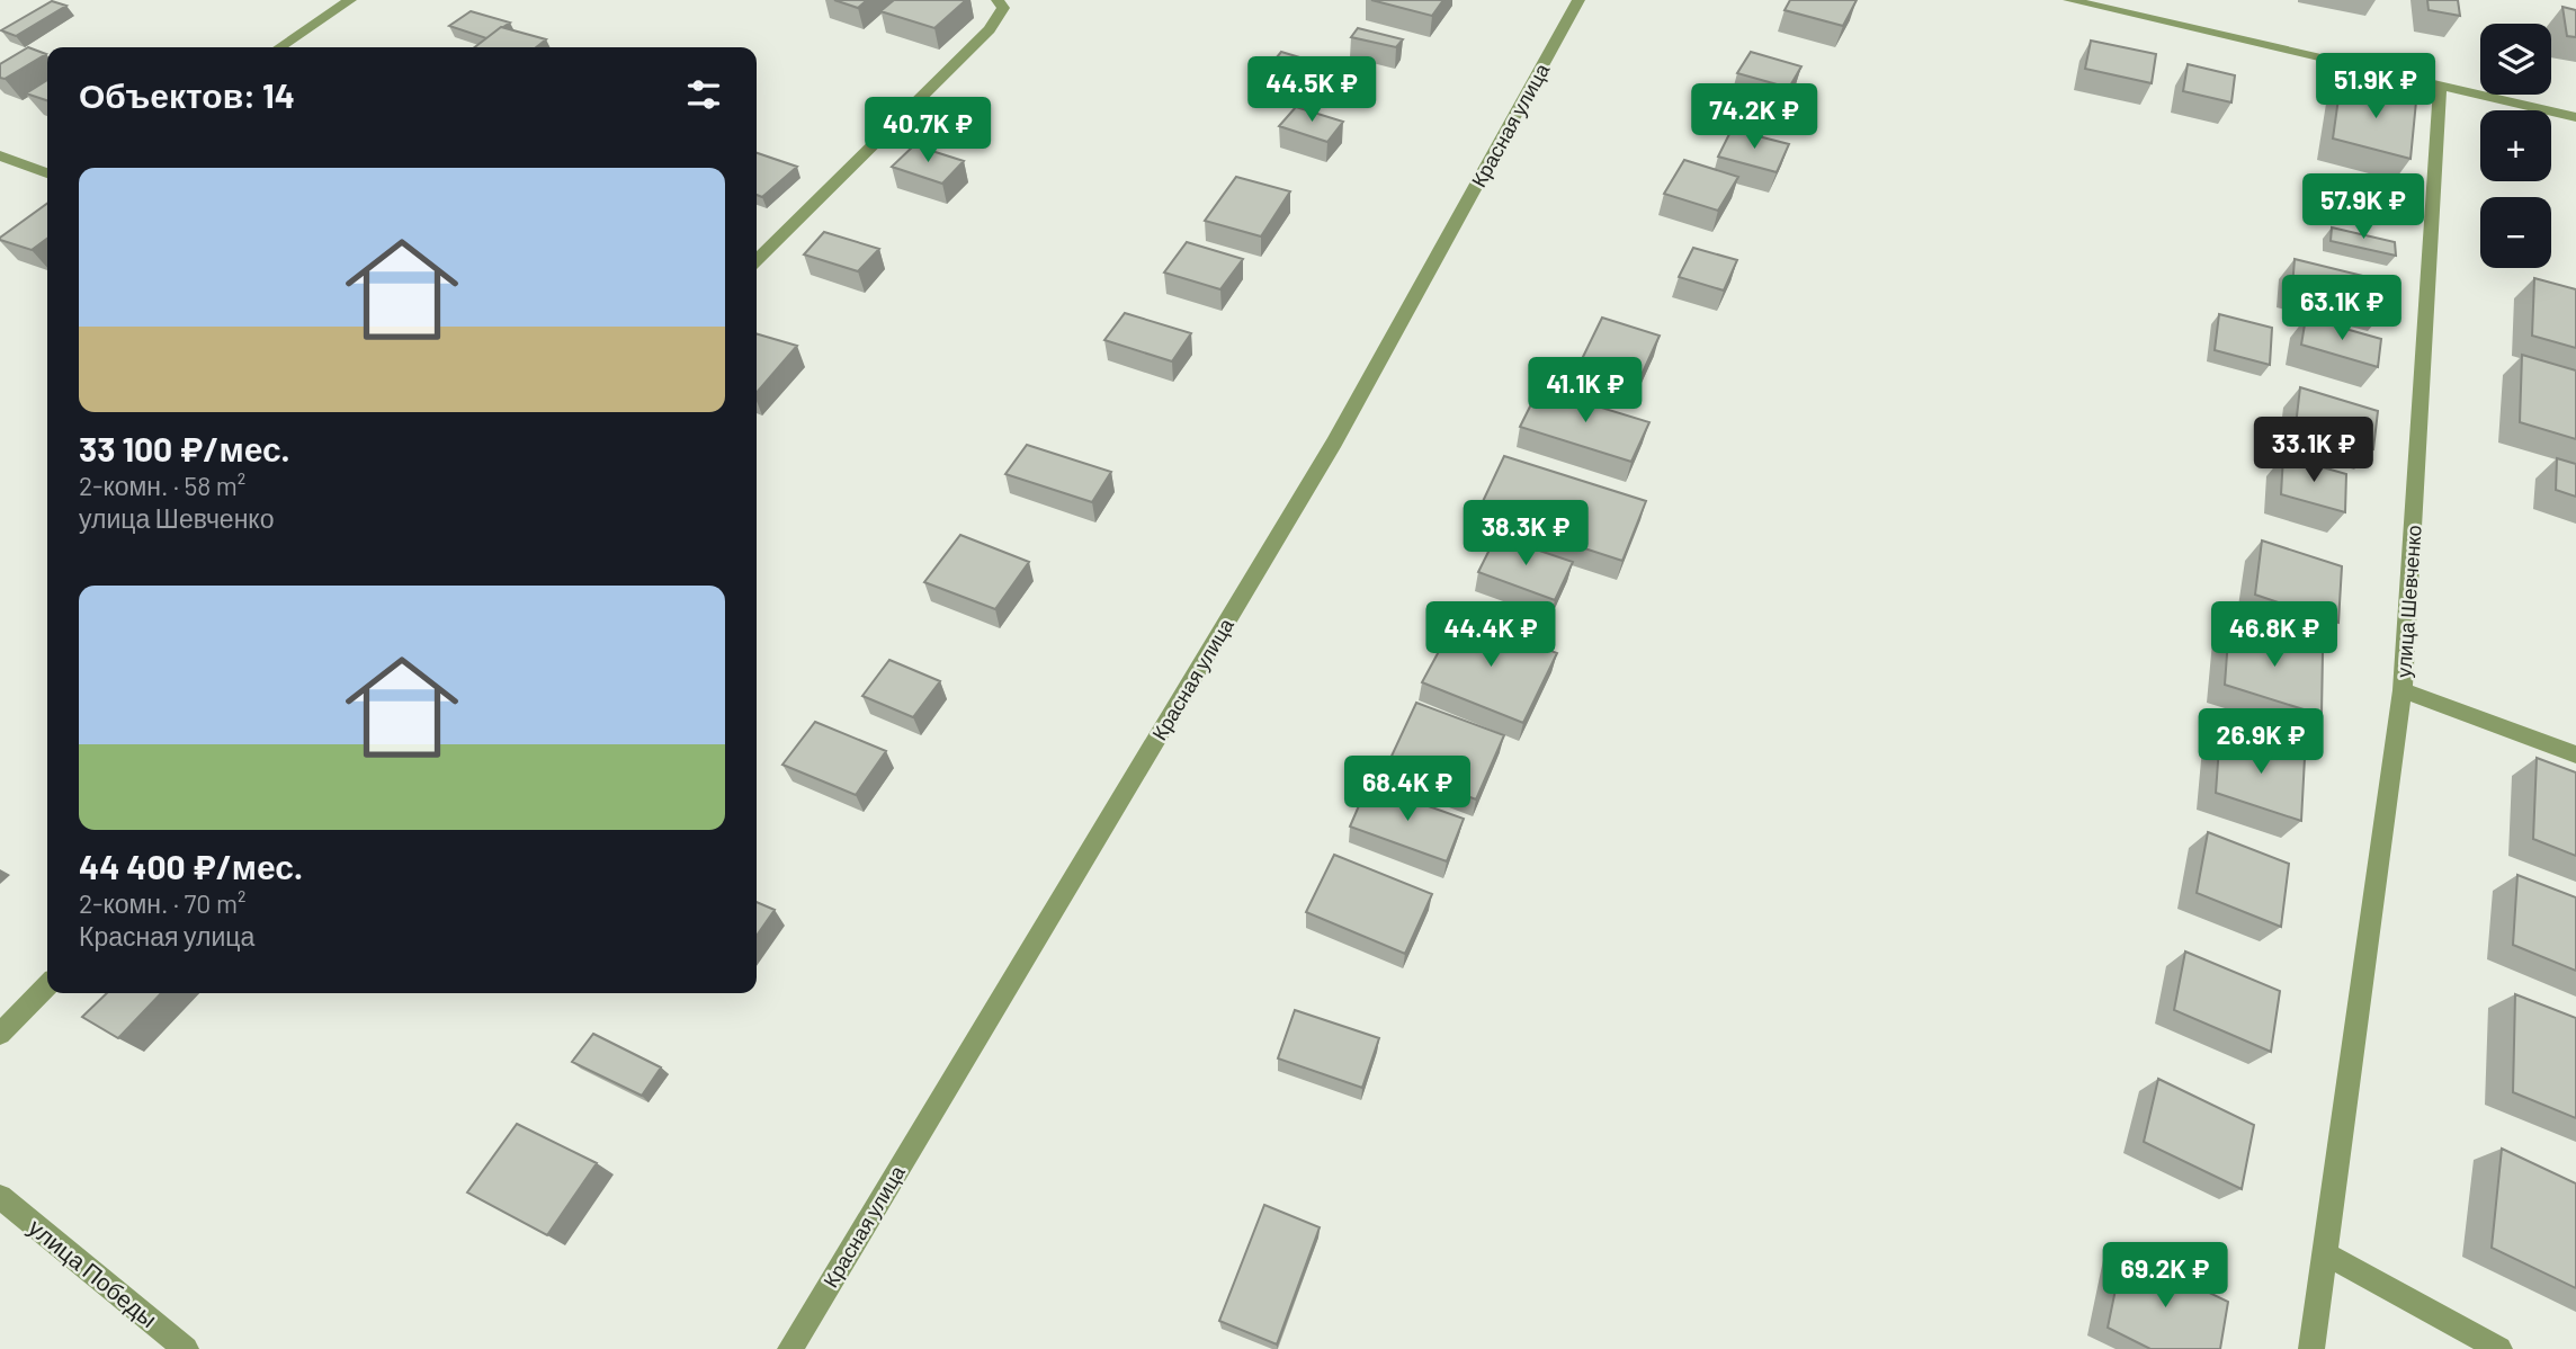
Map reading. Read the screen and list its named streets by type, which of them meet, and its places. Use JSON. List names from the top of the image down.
{
  "streets": {
    "street": ["Красная улица", "улица Шевченко", "улица Победы"]
  },
  "page": {
    "map_buttons": ["+", "−"],
    "heading": "Объектов: 14",
    "price": [
      "51.9K ₽",
      "44.5K ₽",
      "74.2K ₽",
      "40.7K ₽",
      "57.9K ₽",
      "63.1K ₽",
      "41.1K ₽",
      "33.1K ₽",
      "38.3K ₽",
      "44.4K ₽",
      "46.8K ₽",
      "26.9K ₽",
      "68.4K ₽",
      "69.2K ₽"
    ],
    "list": [
      {
        "name": "33 100 ₽/мес.",
        "note": "2-комн. · 58 m² · улица Шевченко"
      },
      {
        "name": "44 400 ₽/мес.",
        "note": "2-комн. · 70 m² · Красная улица"
      }
    ]
  }
}
